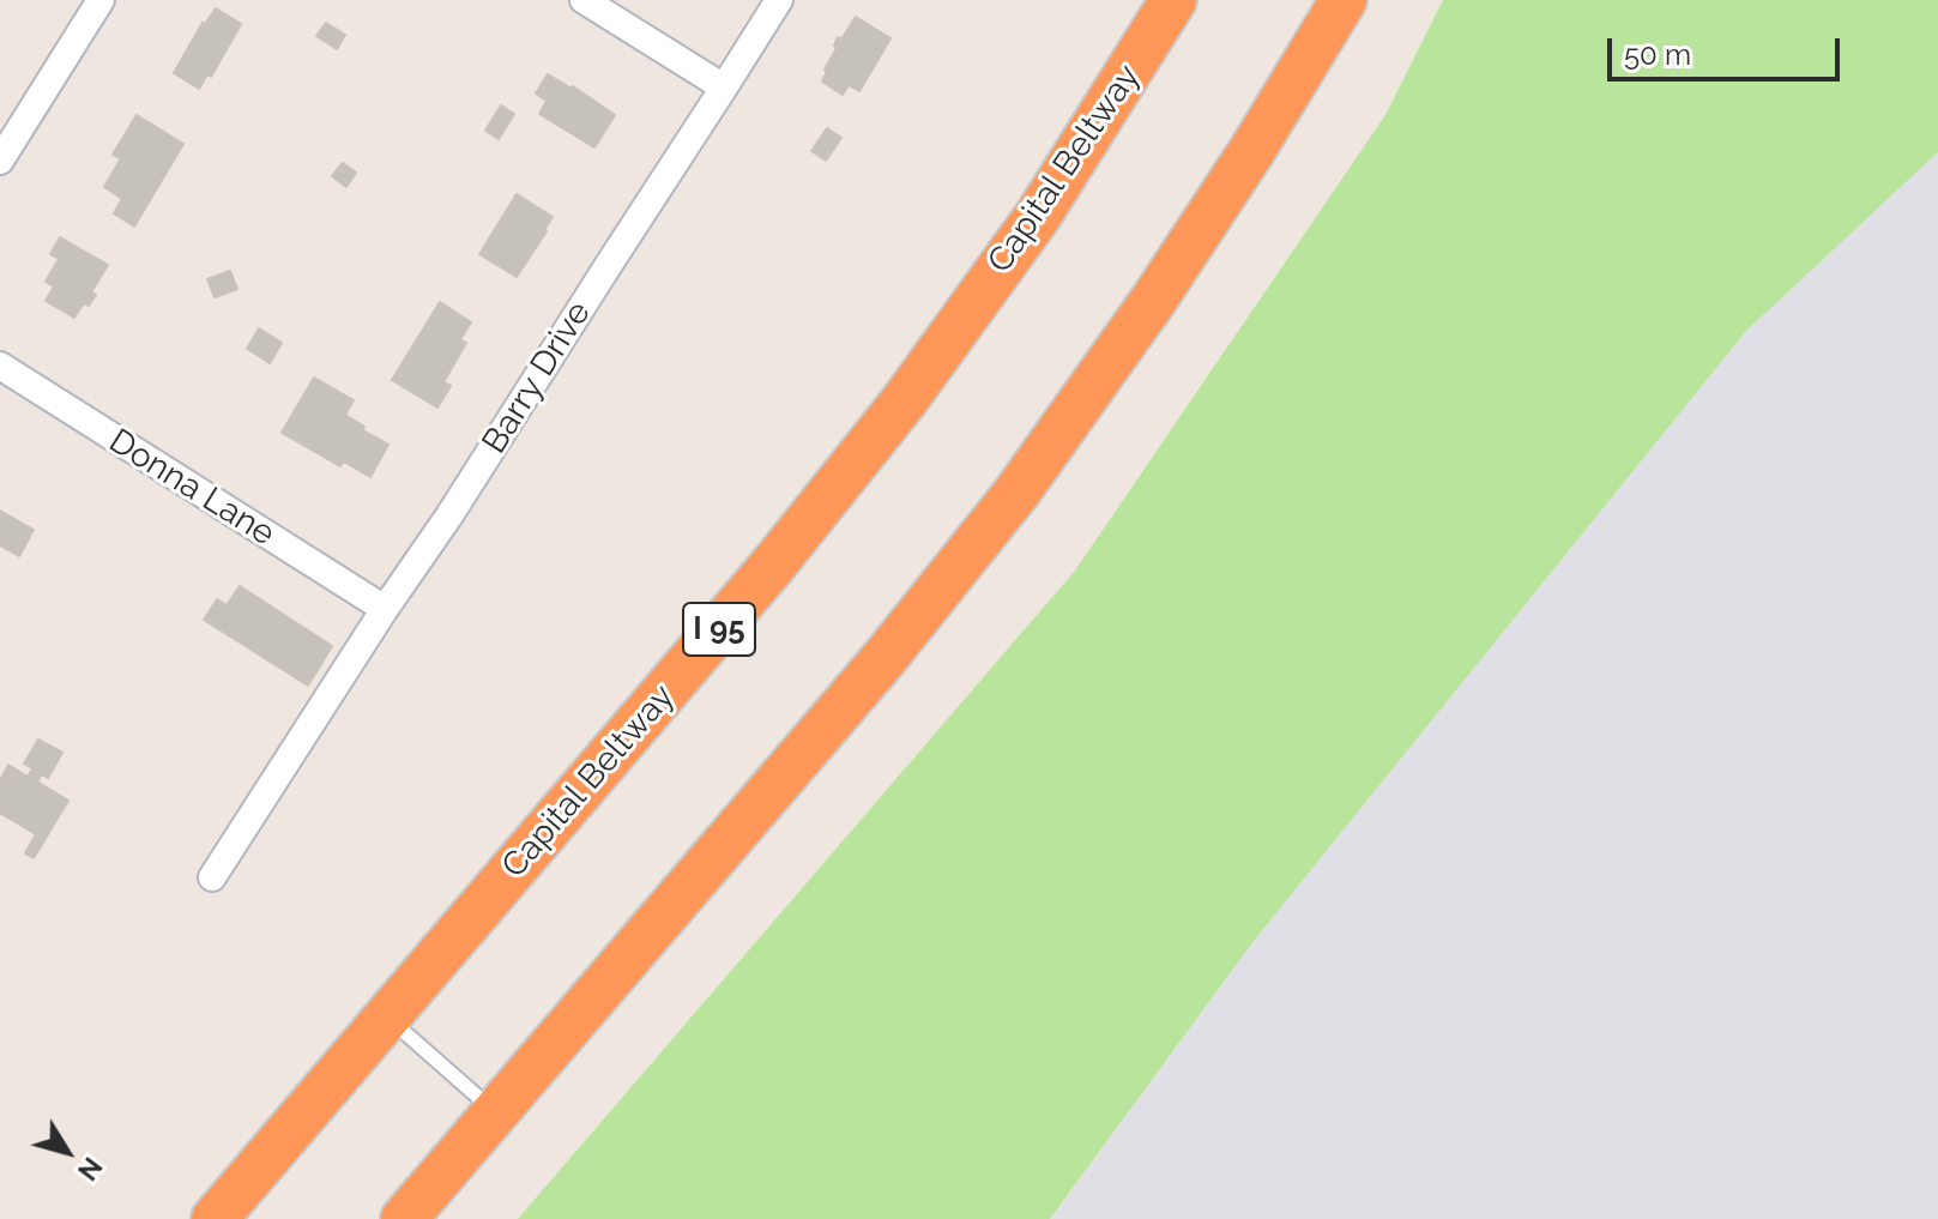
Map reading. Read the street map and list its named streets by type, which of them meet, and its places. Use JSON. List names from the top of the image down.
{
  "streets": {
    "highway": ["Capital Beltway", "I 95"],
    "street": ["Barry Drive", "Donna Lane"]
  },
  "crossings": [
    ["Barry Drive", "Donna Lane"]
  ],
  "scale_bar": "50 m",
  "north": "bottom right"
}
